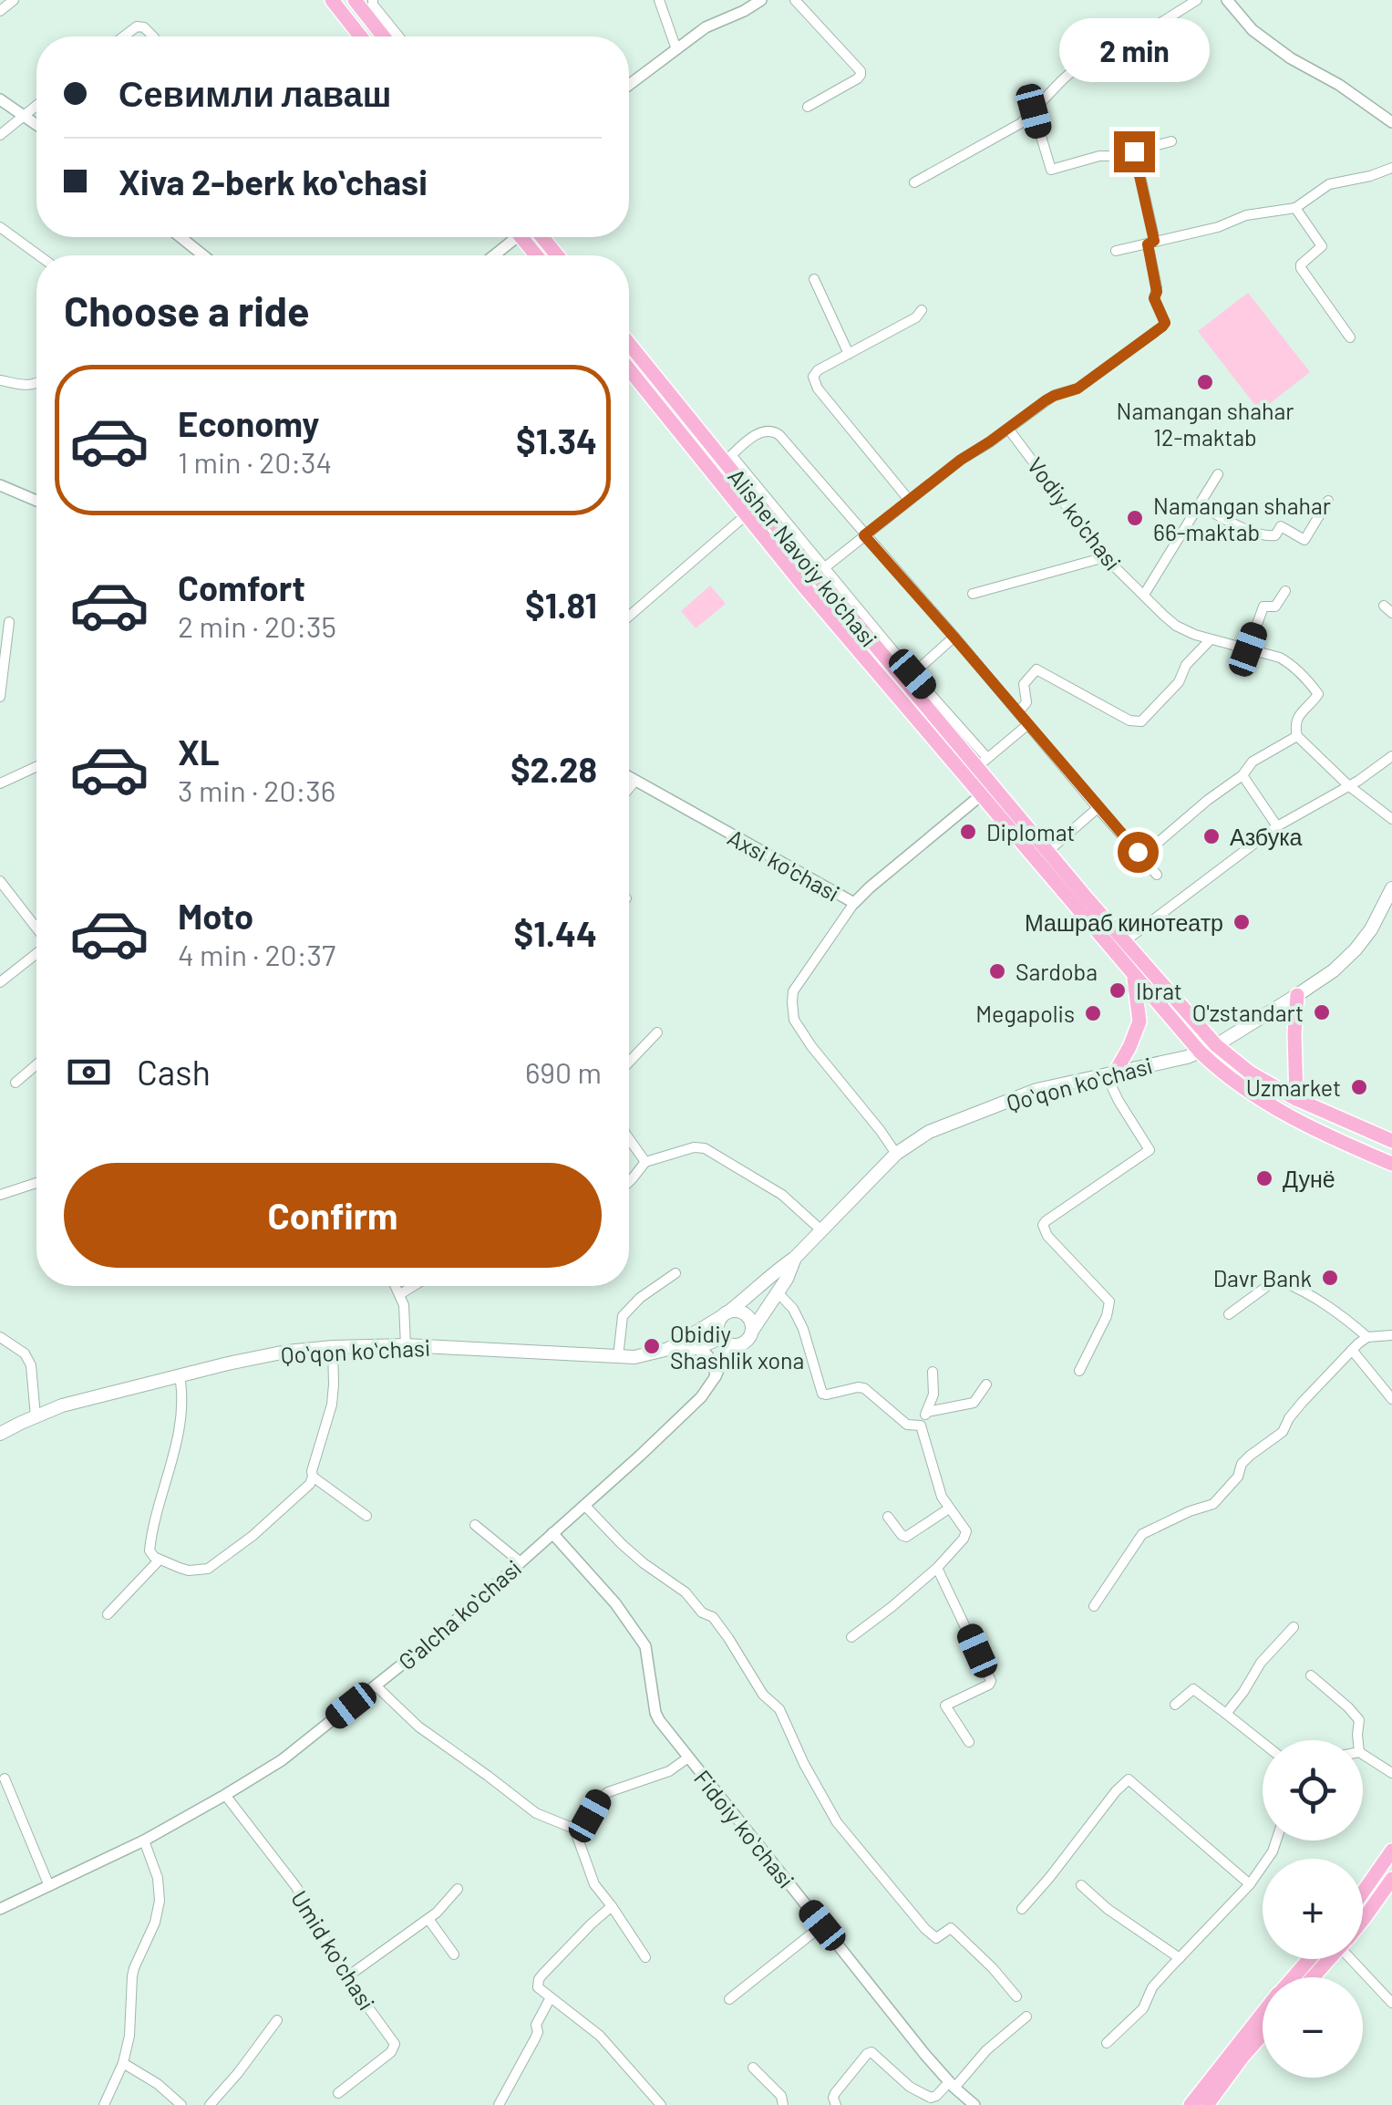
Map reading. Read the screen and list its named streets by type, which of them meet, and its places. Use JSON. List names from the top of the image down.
{
  "streets": {
    "main road": ["Alisher Navoiy ko'chasi", "Qoʻqon koʻchasi"],
    "street": [
      "Vodiy ko'chasi",
      "Axsi ko'chasi",
      "Gʻalcha koʻchasi",
      "Fidoiy koʻchasi",
      "Umid koʻchasi"
    ]
  },
  "crossings": [
    ["Alisher Navoiy ko'chasi", "Axsi ko'chasi"],
    ["Alisher Navoiy ko'chasi", "Qoʻqon koʻchasi"],
    ["Qoʻqon koʻchasi", "Gʻalcha koʻchasi"],
    ["Gʻalcha koʻchasi", "Fidoiy koʻchasi"],
    ["Gʻalcha koʻchasi", "Umid koʻchasi"]
  ],
  "places": [
    "Namangan shahar 12-maktab",
    "Namangan shahar 66-maktab",
    "Diplomat",
    "Азбука",
    "Машраб кинотеатр",
    "Sardoba",
    "Ibrat",
    "O'zstandart",
    "Megapolis",
    "Uzmarket",
    "Дунё",
    "Davr Bank",
    "Obidiy Shashlik xona"
  ],
  "page": {
    "bubble": "2 min",
    "banner": ["Севимли лаваш", "Xiva 2-berk koʻchasi"],
    "heading": "Choose a ride",
    "list": [
      {
        "name": "Economy",
        "note": "1 min · 20:34",
        "value": "$1.34"
      },
      {
        "name": "Comfort",
        "note": "2 min · 20:35",
        "value": "$1.81"
      },
      {
        "name": "XL",
        "note": "3 min · 20:36",
        "value": "$2.28"
      },
      {
        "name": "Moto",
        "note": "4 min · 20:37",
        "value": "$1.44"
      }
    ],
    "pay": ["Cash", "690 m"],
    "buttons": "Confirm",
    "map_buttons": ["+", "−"]
  }
}
